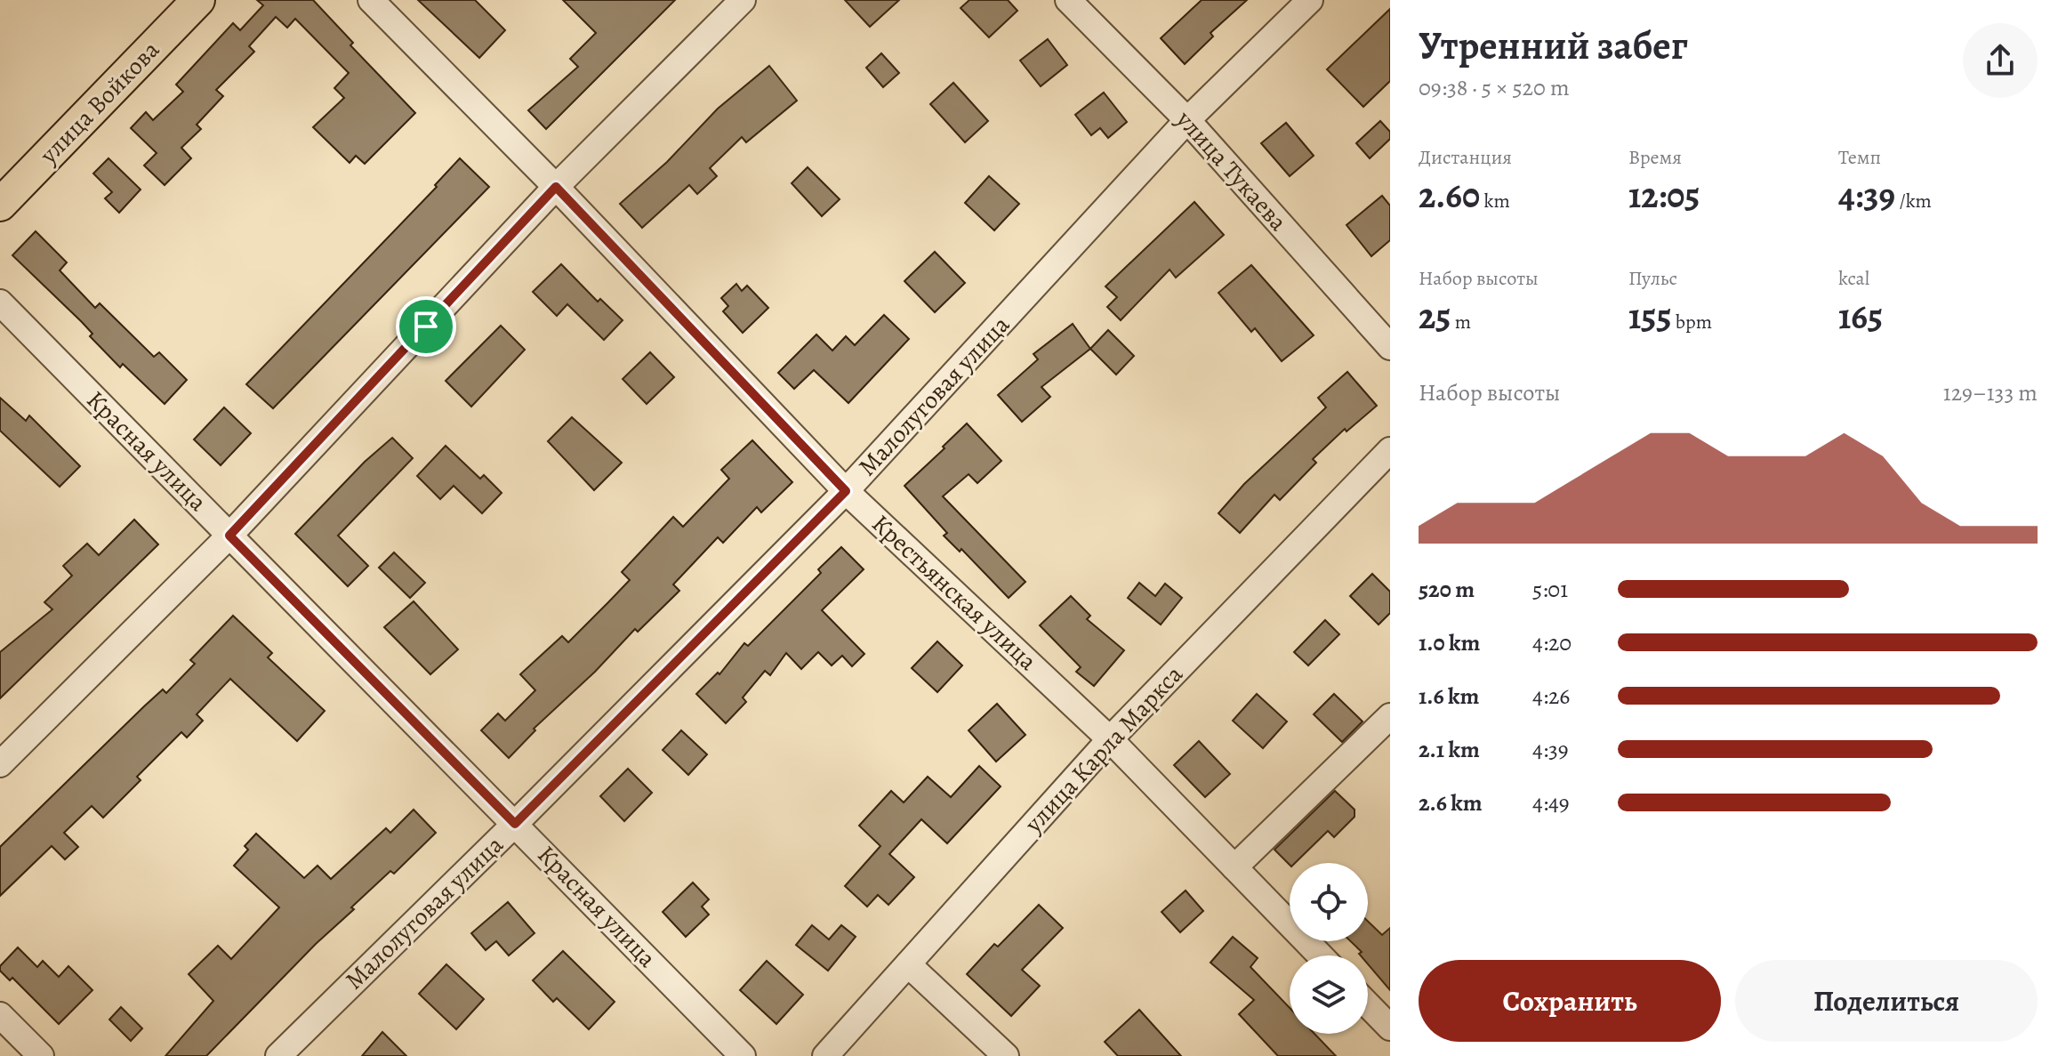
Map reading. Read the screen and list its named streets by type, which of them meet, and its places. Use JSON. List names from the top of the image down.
{
  "streets": {
    "main road": ["улица Войкова"],
    "street": [
      "улица Тукаева",
      "Малолуговая улица",
      "Красная улица",
      "Крестьянская улица",
      "улица Карла Маркса"
    ]
  },
  "crossings": [
    ["улица Тукаева", "Малолуговая улица"],
    ["Малолуговая улица", "Красная улица"],
    ["Малолуговая улица", "Крестьянская улица"],
    ["Крестьянская улица", "улица Карла Маркса"]
  ],
  "page": {
    "heading": ["Утренний забег", "09:38 · 5 × 520 m"],
    "stats": [
      ["Дистанция", "2.60 km"],
      ["Время", "12:05"],
      ["Темп", "4:39 /km"],
      ["Набор высоты", "25 m"],
      ["Пульс", "155 bpm"],
      ["kcal", "165"]
    ],
    "chart": ["Набор высоты", "129–133 m"],
    "list": [
      {
        "name": "520 m",
        "note": "5:01"
      },
      {
        "name": "1.0 km",
        "note": "4:20"
      },
      {
        "name": "1.6 km",
        "note": "4:26"
      },
      {
        "name": "2.1 km",
        "note": "4:39"
      },
      {
        "name": "2.6 km",
        "note": "4:49"
      }
    ],
    "buttons": ["Сохранить", "Поделиться"]
  }
}
